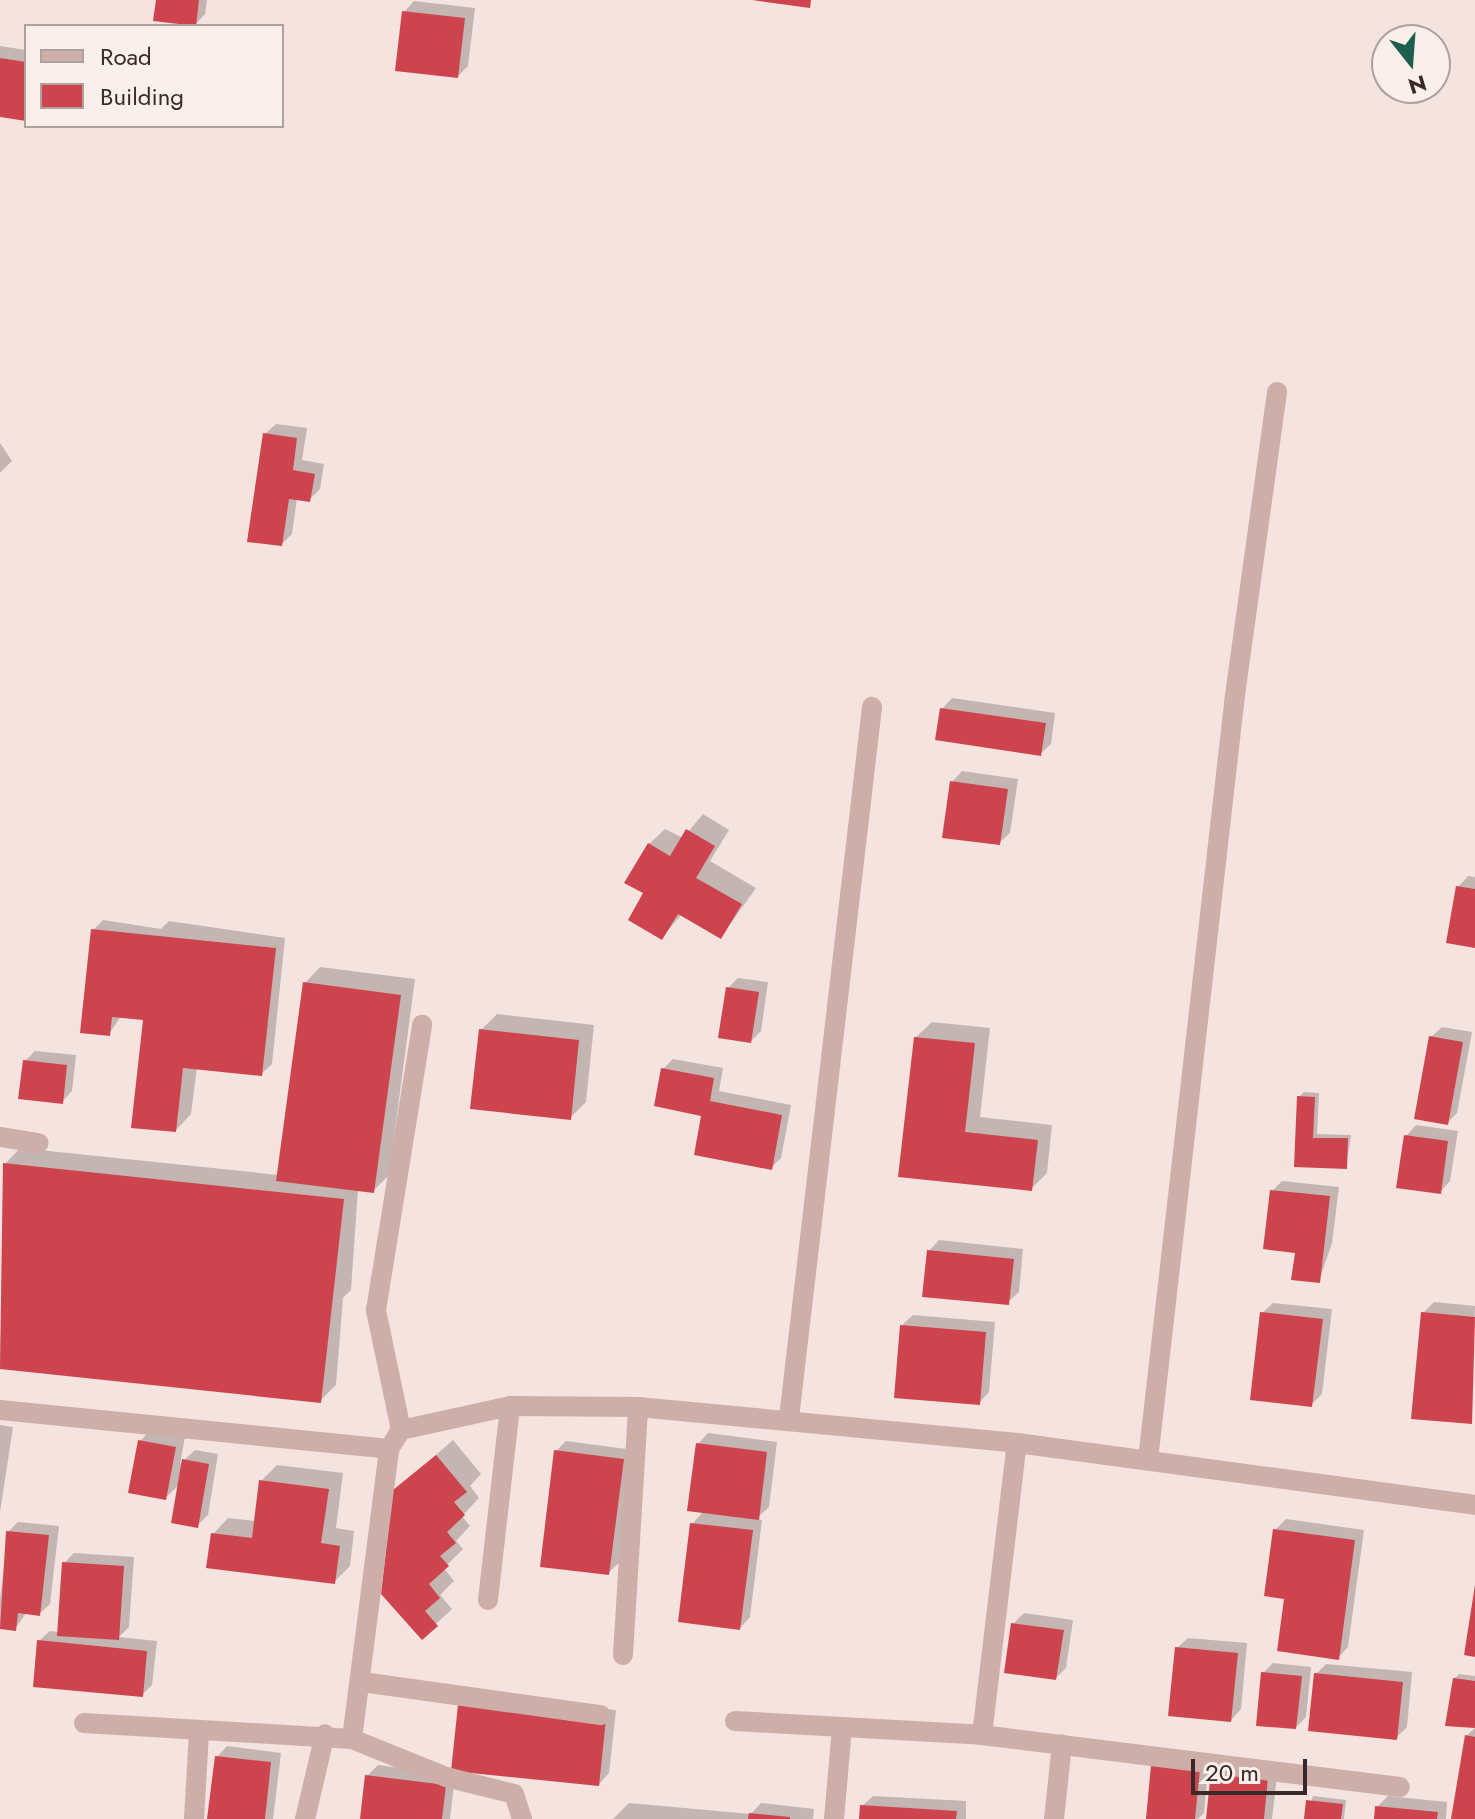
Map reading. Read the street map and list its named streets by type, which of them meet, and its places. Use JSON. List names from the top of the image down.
{
  "legend": ["Road", "Building"],
  "scale_bar": "20 m",
  "north": "bottom"
}
